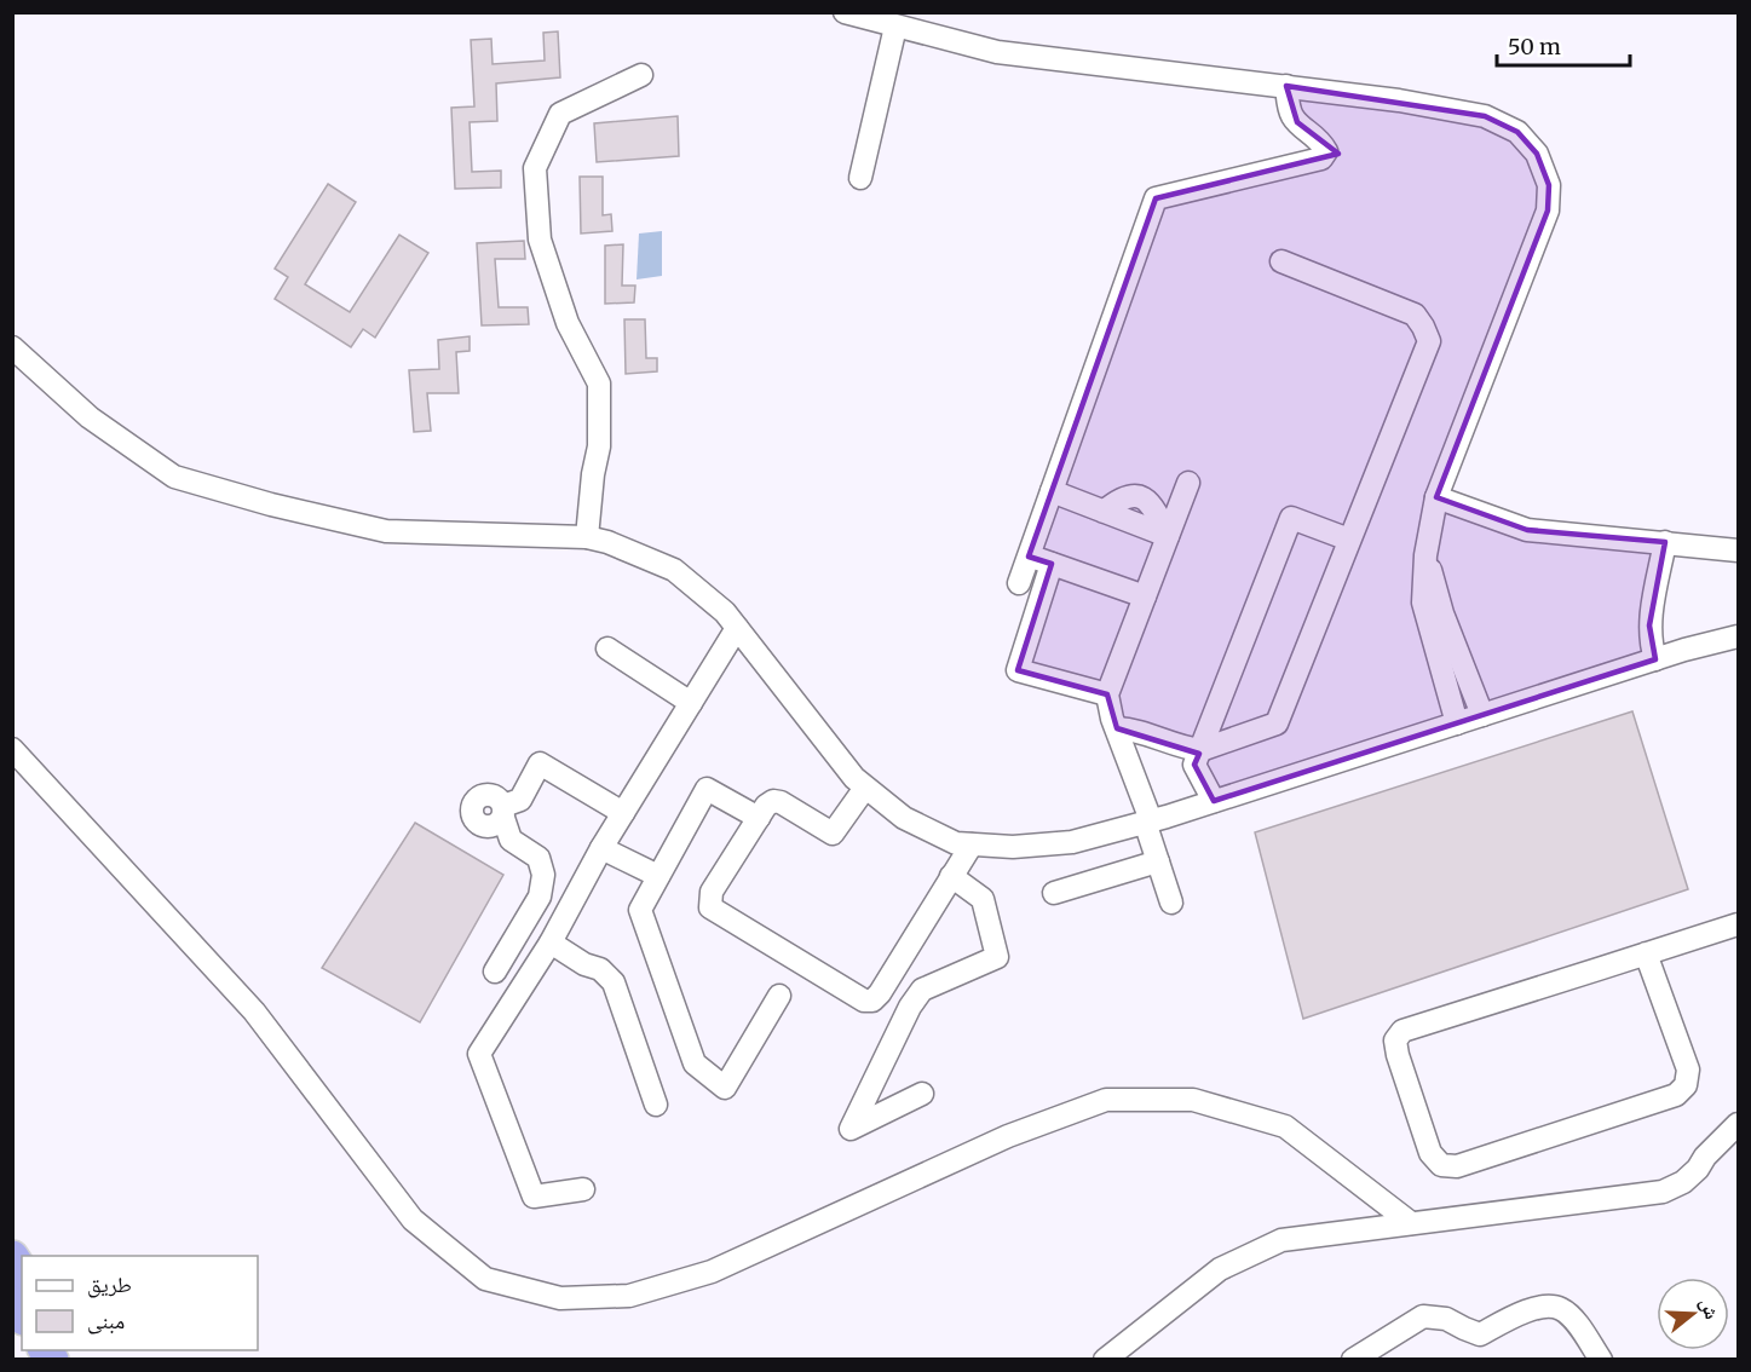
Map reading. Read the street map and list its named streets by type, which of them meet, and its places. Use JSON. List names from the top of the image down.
{
  "legend": ["طريق", "مبنى"],
  "scale_bar": "50 m",
  "north": "right"
}
